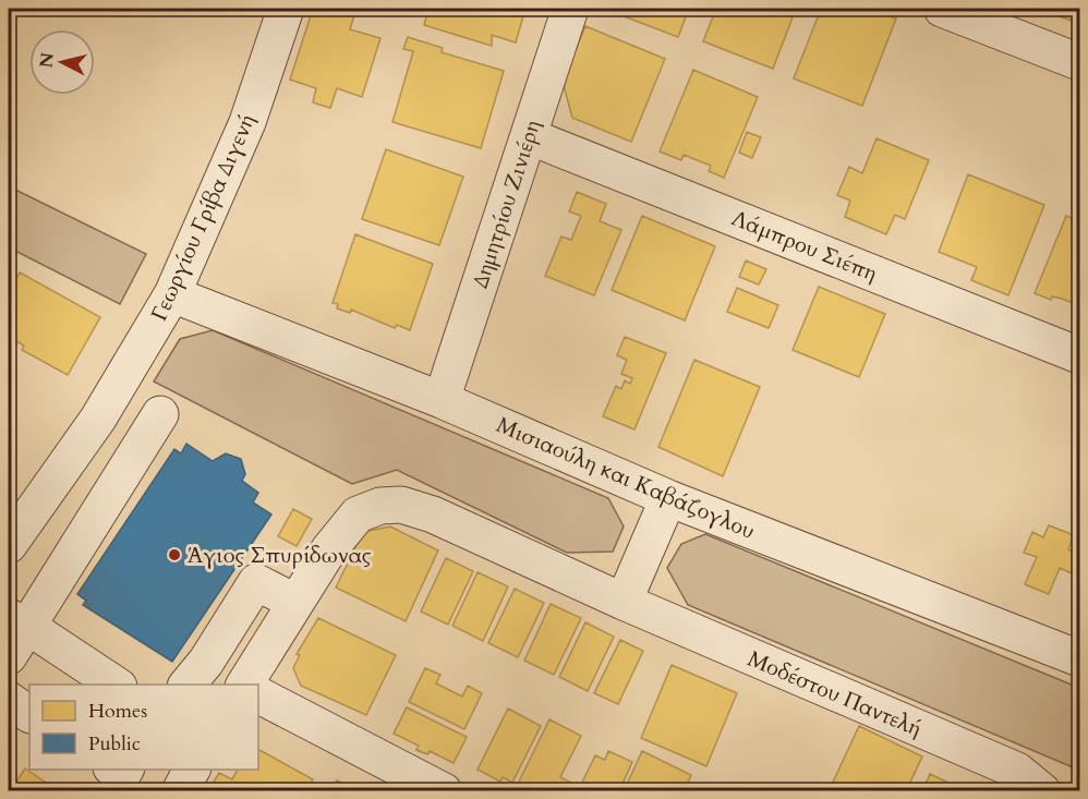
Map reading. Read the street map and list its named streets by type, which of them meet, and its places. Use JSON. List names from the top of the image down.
{
  "streets": {
    "street": [
      "Δημητρίου Ζινιέρη",
      "Γεωργίου Γρίβα Διγενή",
      "Λάμπρου Σιέπη",
      "Μισιαούλη και Καβάζογλου",
      "Μοδέστου Παντελή"
    ]
  },
  "crossings": [
    ["Δημητρίου Ζινιέρη", "Λάμπρου Σιέπη"],
    ["Δημητρίου Ζινιέρη", "Μισιαούλη και Καβάζογλου"],
    ["Γεωργίου Γρίβα Διγενή", "Μισιαούλη και Καβάζογλου"]
  ],
  "places": ["Άγιος Σπυρίδωνας"],
  "legend": ["Homes", "Public"],
  "north": "left"
}
